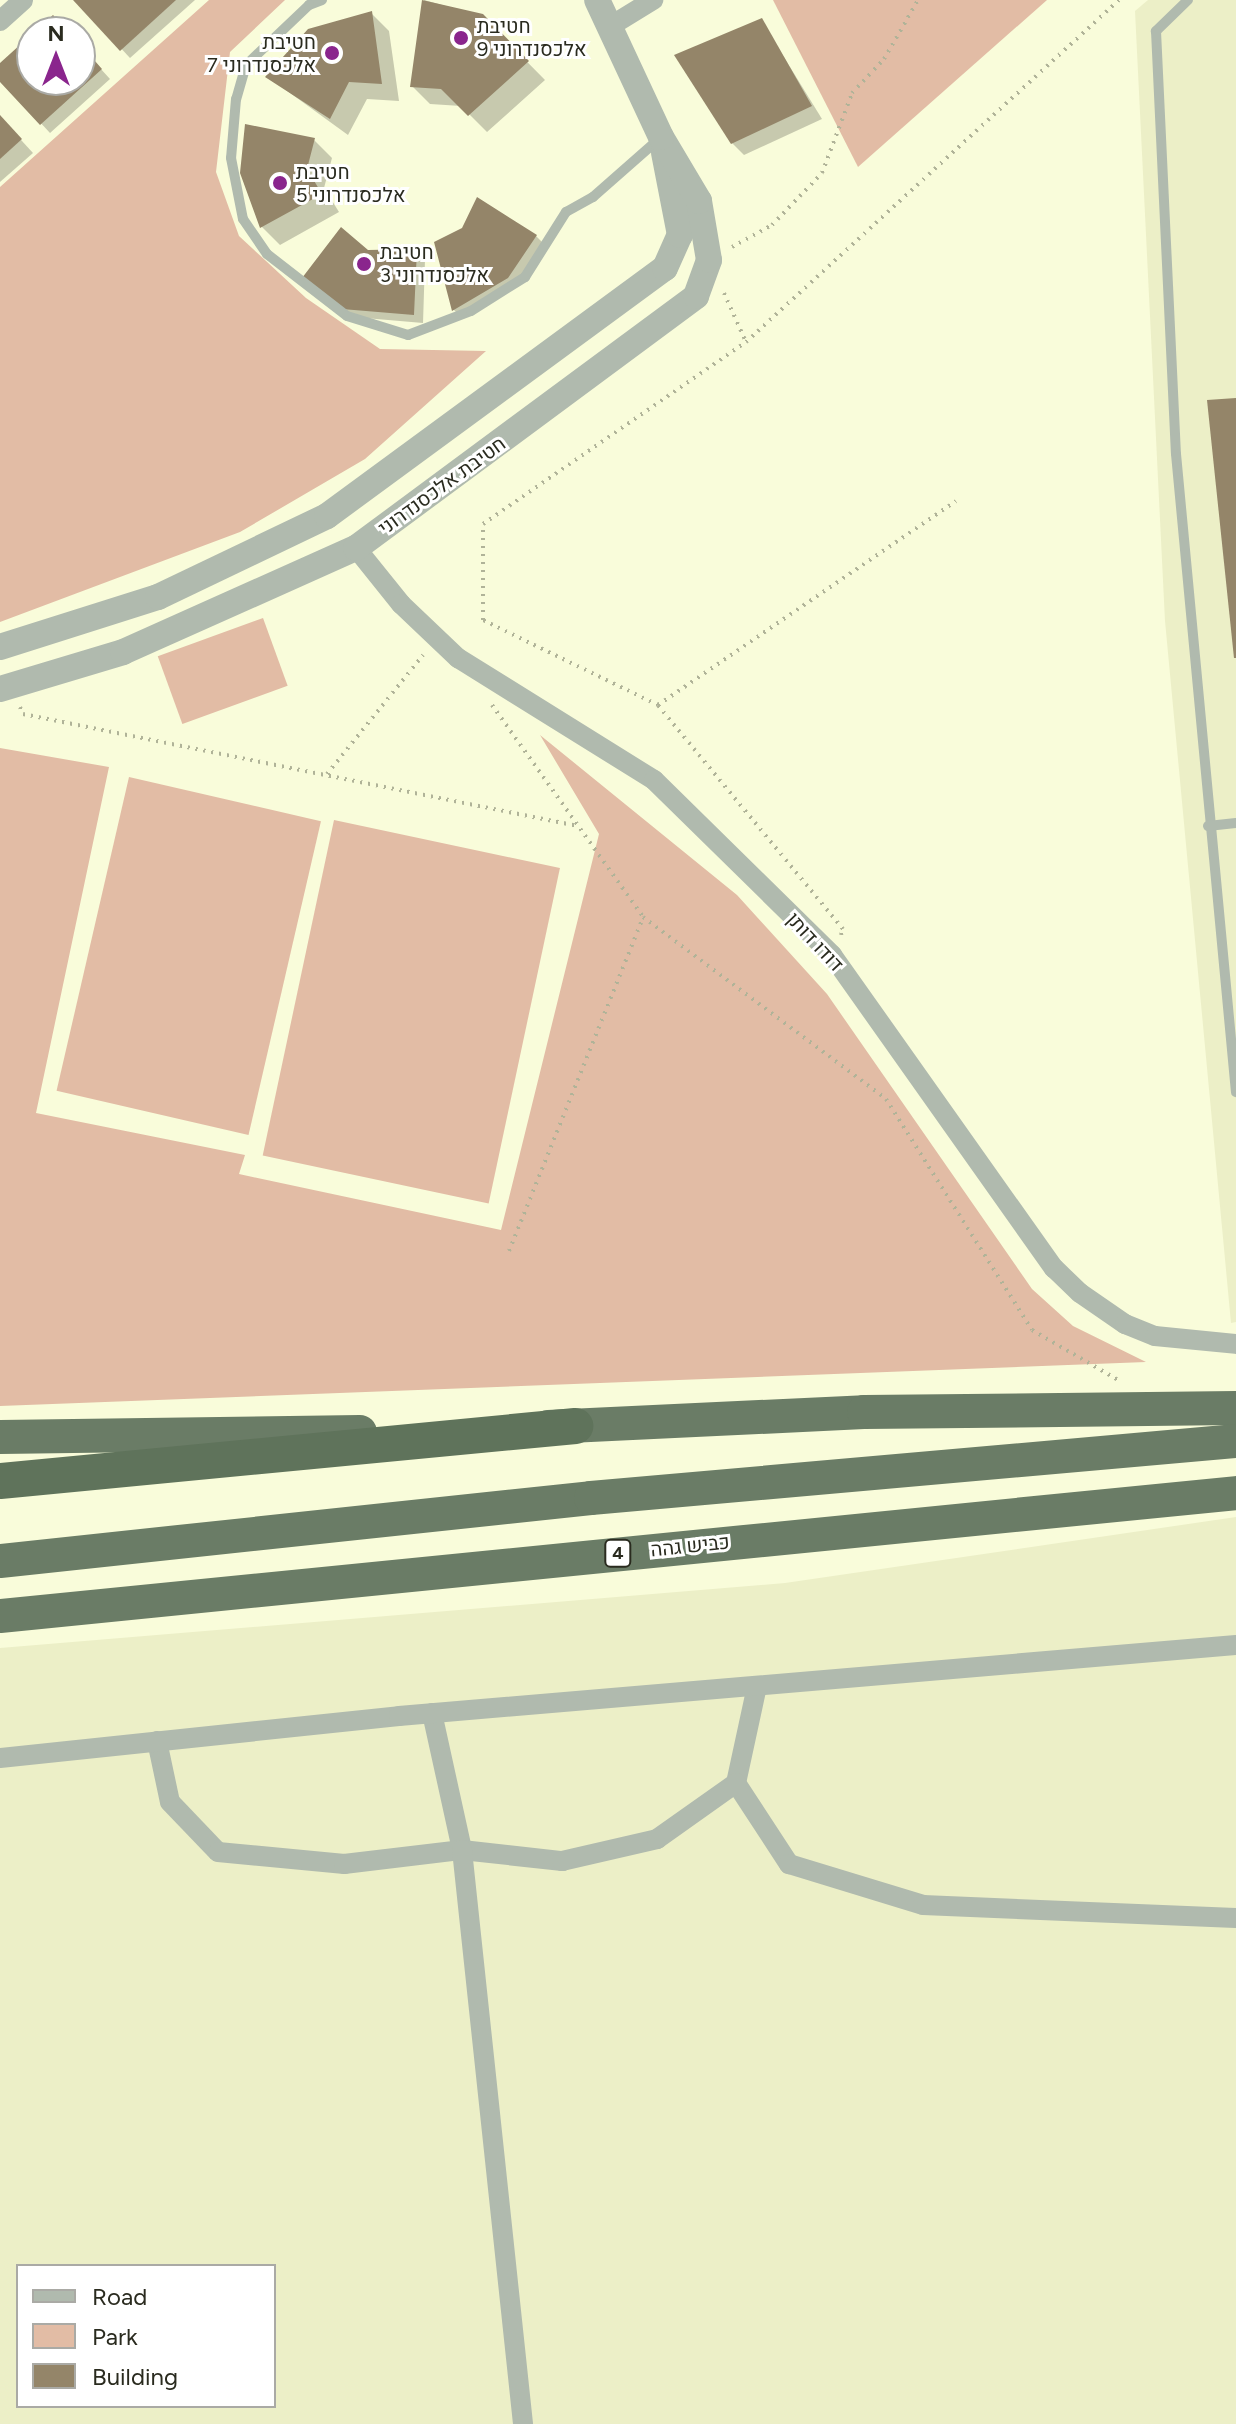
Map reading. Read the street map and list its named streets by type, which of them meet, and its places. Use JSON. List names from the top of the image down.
{
  "streets": {
    "highway": ["כביש גהה", "4"],
    "street": ["חטיבת אלכסנדרוני", "דודו דותן"]
  },
  "crossings": [
    ["חטיבת אלכסנדרוני", "דודו דותן"]
  ],
  "places": [
    "חטיבת אלכסנדרוני 9",
    "חטיבת אלכסנדרוני 7",
    "חטיבת אלכסנדרוני 5",
    "חטיבת אלכסנדרוני 3"
  ],
  "legend": ["Road", "Park", "Building"],
  "north": "top"
}
